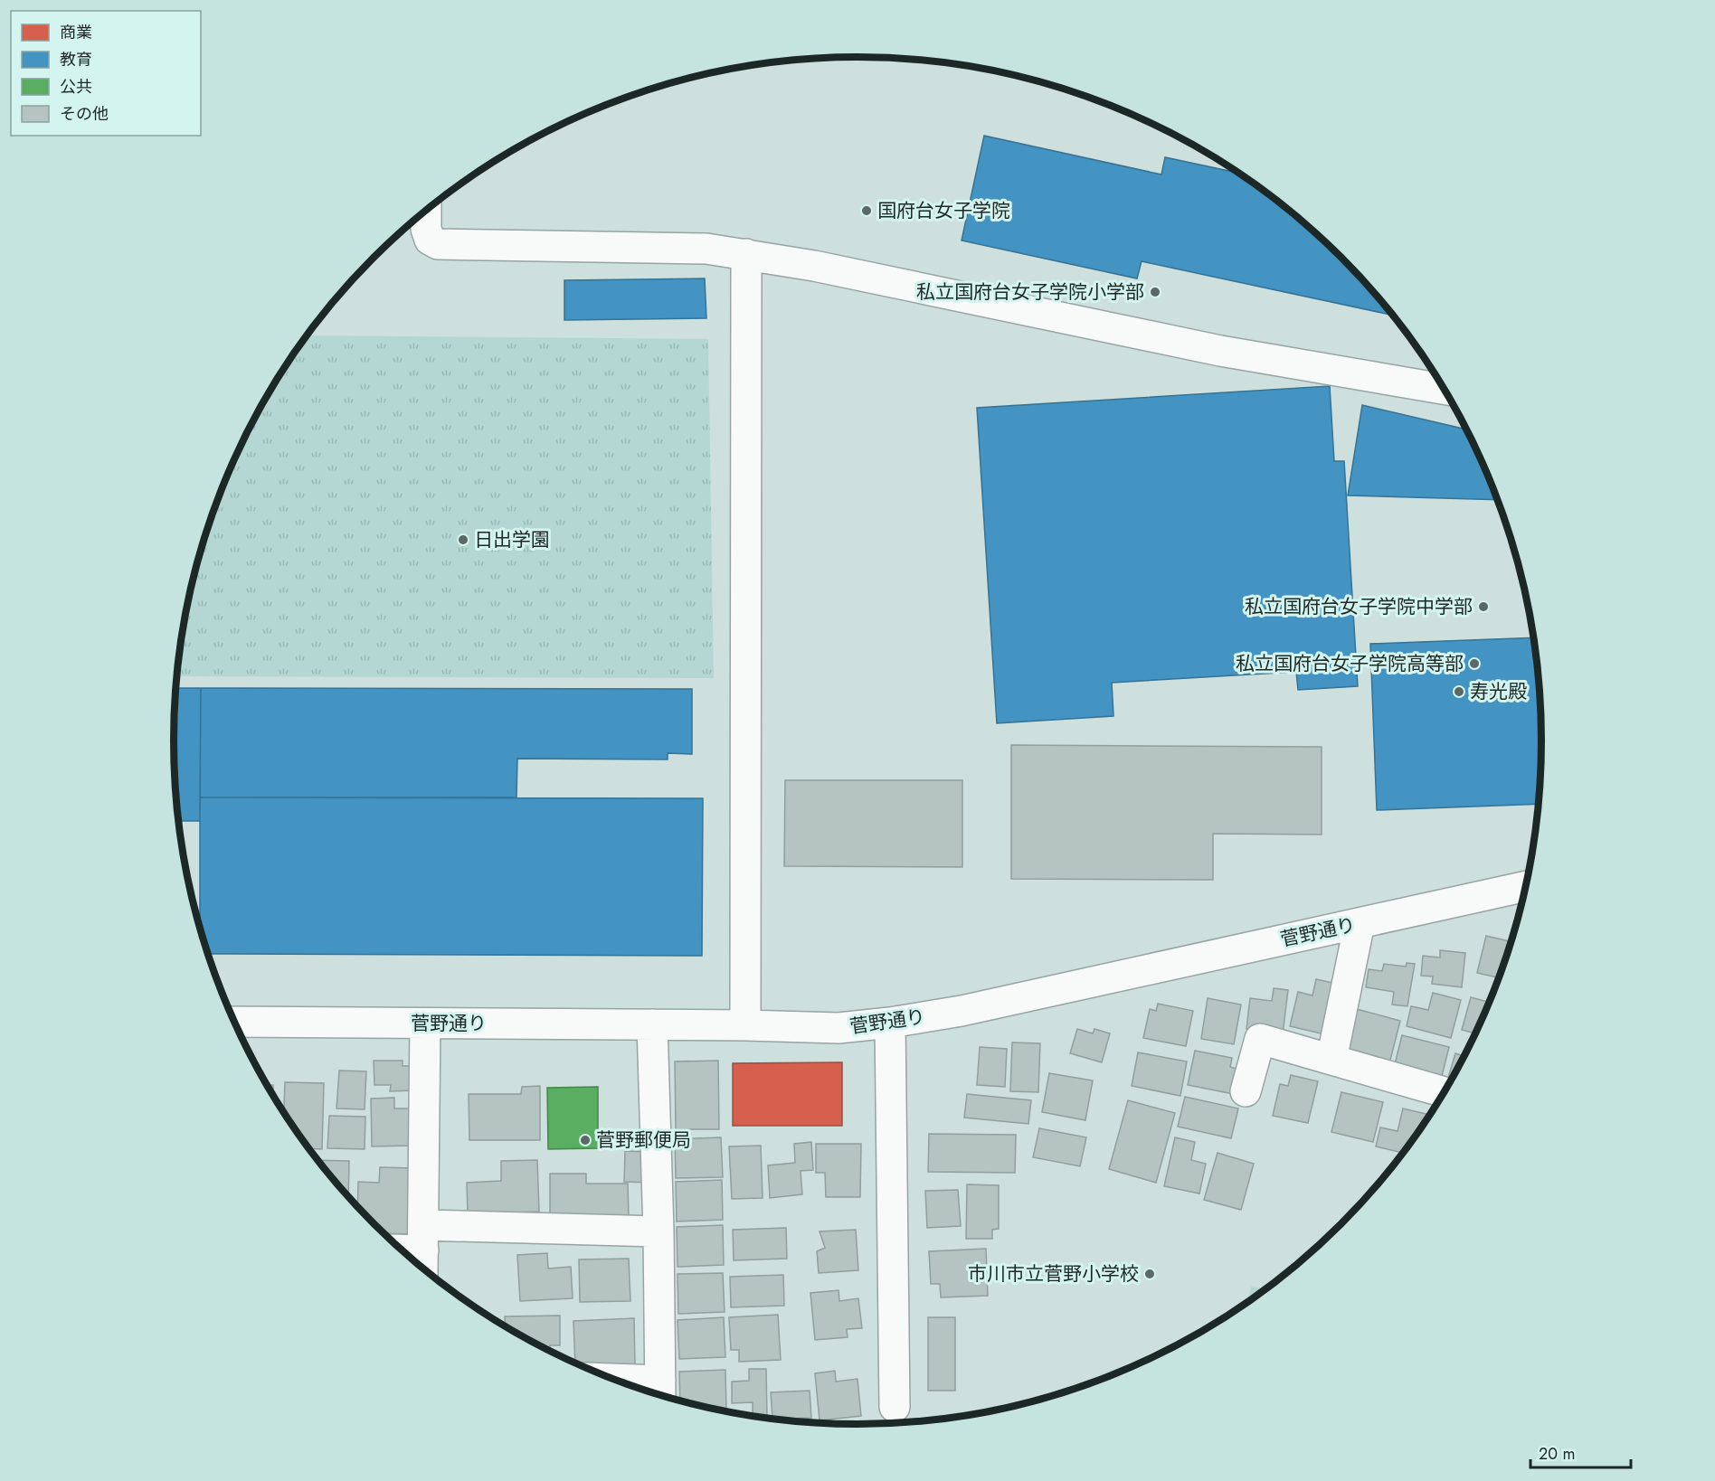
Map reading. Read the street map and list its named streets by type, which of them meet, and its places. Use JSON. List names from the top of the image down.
{
  "streets": {
    "street": ["菅野通り"]
  },
  "places": [
    "国府台女子学院",
    "私立国府台女子学院小学部",
    "日出学園",
    "私立国府台女子学院中学部",
    "私立国府台女子学院高等部",
    "寿光殿",
    "菅野郵便局",
    "市川市立菅野小学校"
  ],
  "legend": [
    "商業",
    "教育",
    "公共",
    "その他"
  ],
  "scale_bar": "20 m"
}
